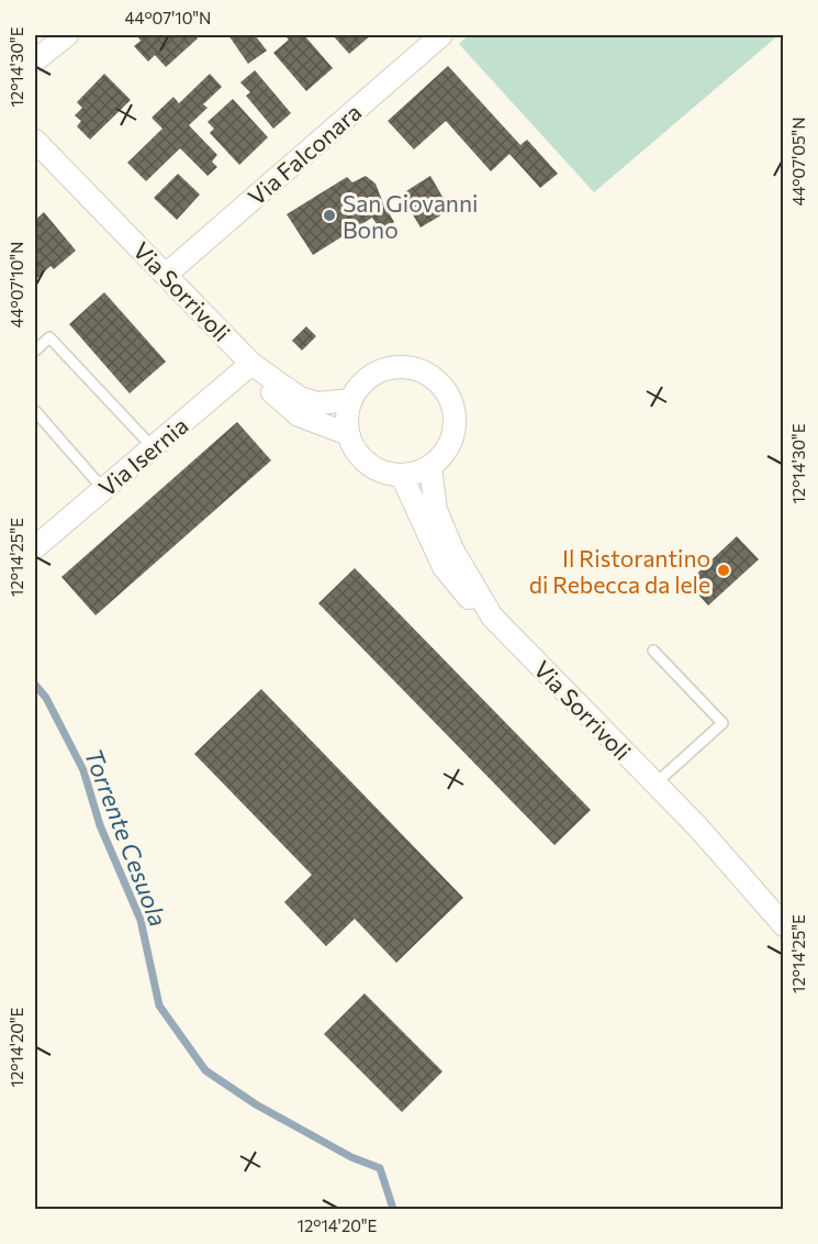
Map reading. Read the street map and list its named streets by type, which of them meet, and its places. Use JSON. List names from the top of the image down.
{
  "streets": {
    "street": ["Via Falconara", "Via Sorrivoli", "Via Isernia"]
  },
  "crossings": [
    ["Via Falconara", "Via Sorrivoli"],
    ["Via Sorrivoli", "Via Isernia"]
  ],
  "water": ["Torrente Cesuola"],
  "places": ["San Giovanni Bono", "Il Ristorantino di Rebecca da lele"],
  "coordinates": [
    "44°07'10\"N",
    "12°14'30\"E",
    "44°07'05\"N",
    "12°14'25\"E",
    "12°14'20\"E"
  ]
}
